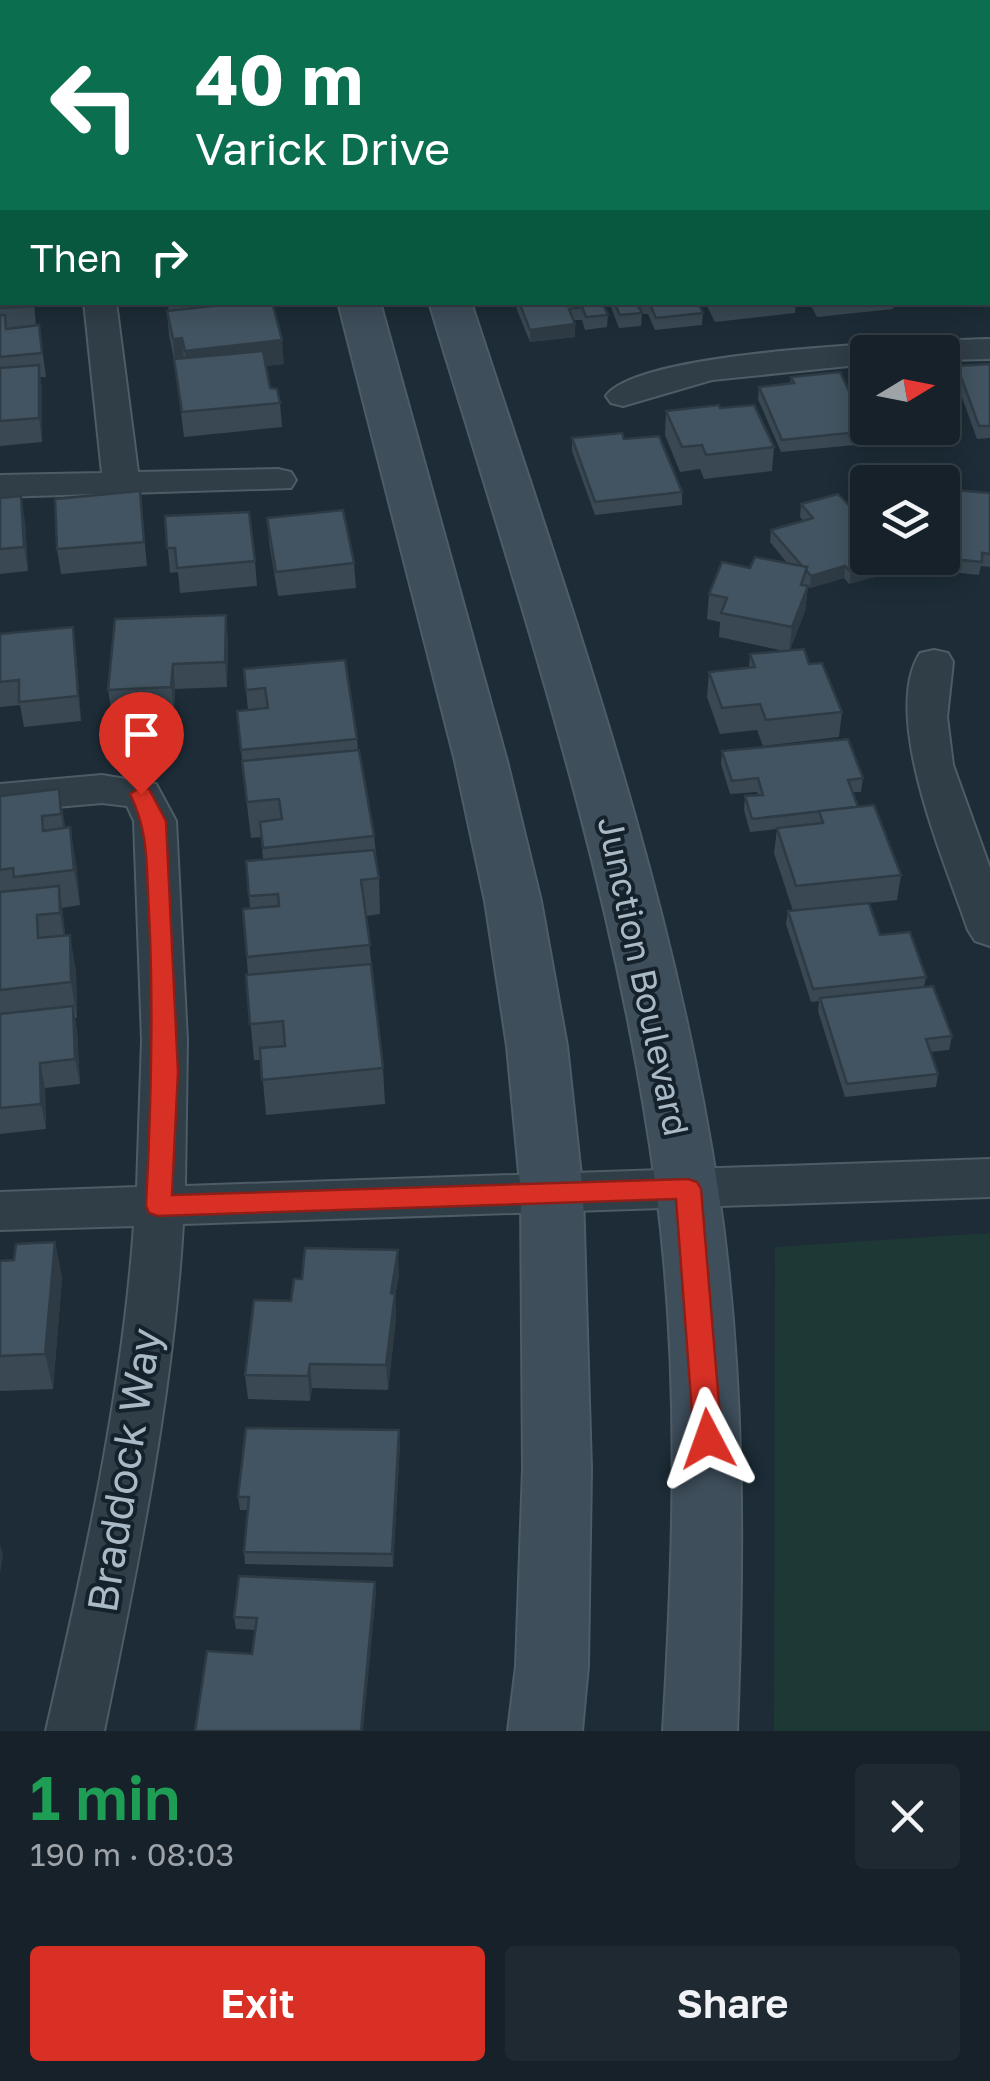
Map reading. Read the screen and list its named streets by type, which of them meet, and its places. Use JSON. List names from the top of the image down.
{
  "streets": {
    "main road": ["Junction Boulevard"],
    "street": ["Braddock Way"]
  },
  "north": "right",
  "page": {
    "turn": ["40 m", "Varick Drive"],
    "then": "Then",
    "heading": ["1 min", "190 m · 08:03"],
    "buttons": ["Exit", "Share"]
  }
}
